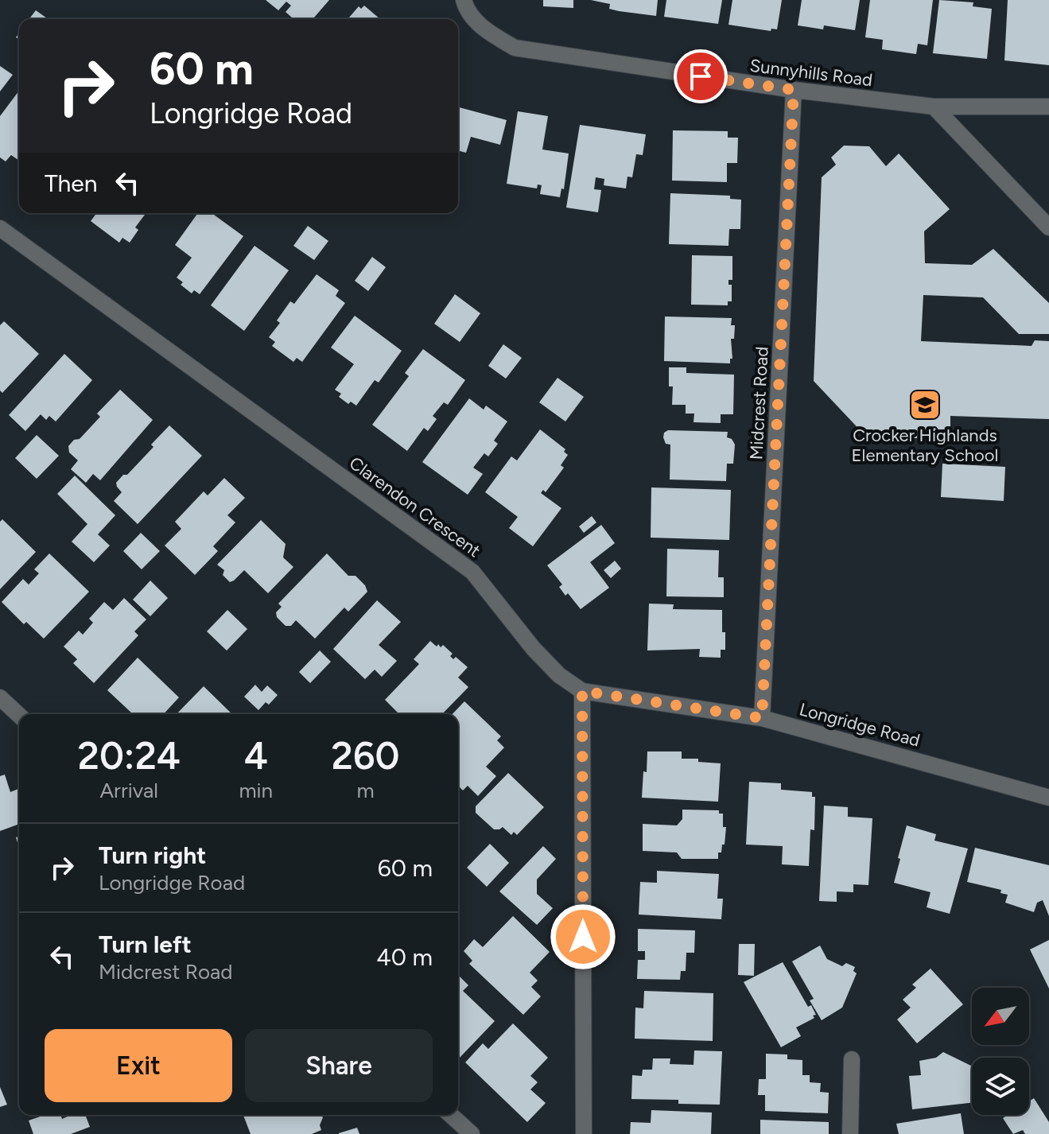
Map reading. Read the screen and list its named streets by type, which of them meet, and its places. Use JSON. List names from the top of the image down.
{
  "streets": {
    "street": [
      "Sunnyhills Road",
      "Midcrest Road",
      "Clarendon Crescent",
      "Longridge Road"
    ]
  },
  "crossings": [
    ["Sunnyhills Road", "Midcrest Road"],
    ["Midcrest Road", "Longridge Road"],
    ["Clarendon Crescent", "Longridge Road"]
  ],
  "places": {
    "school or university": ["Crocker Highlands Elementary School"]
  },
  "north": "bottom left",
  "page": {
    "turn": ["60 m", "Longridge Road"],
    "then": "Then",
    "eta": [
      "20:24",
      "Arrival",
      "4",
      "min",
      "260",
      "m"
    ],
    "list": [
      {
        "name": "Turn right",
        "note": "Longridge Road",
        "value": "60 m"
      },
      {
        "name": "Turn left",
        "note": "Midcrest Road",
        "value": "40 m"
      }
    ],
    "buttons": ["Exit", "Share"]
  }
}
